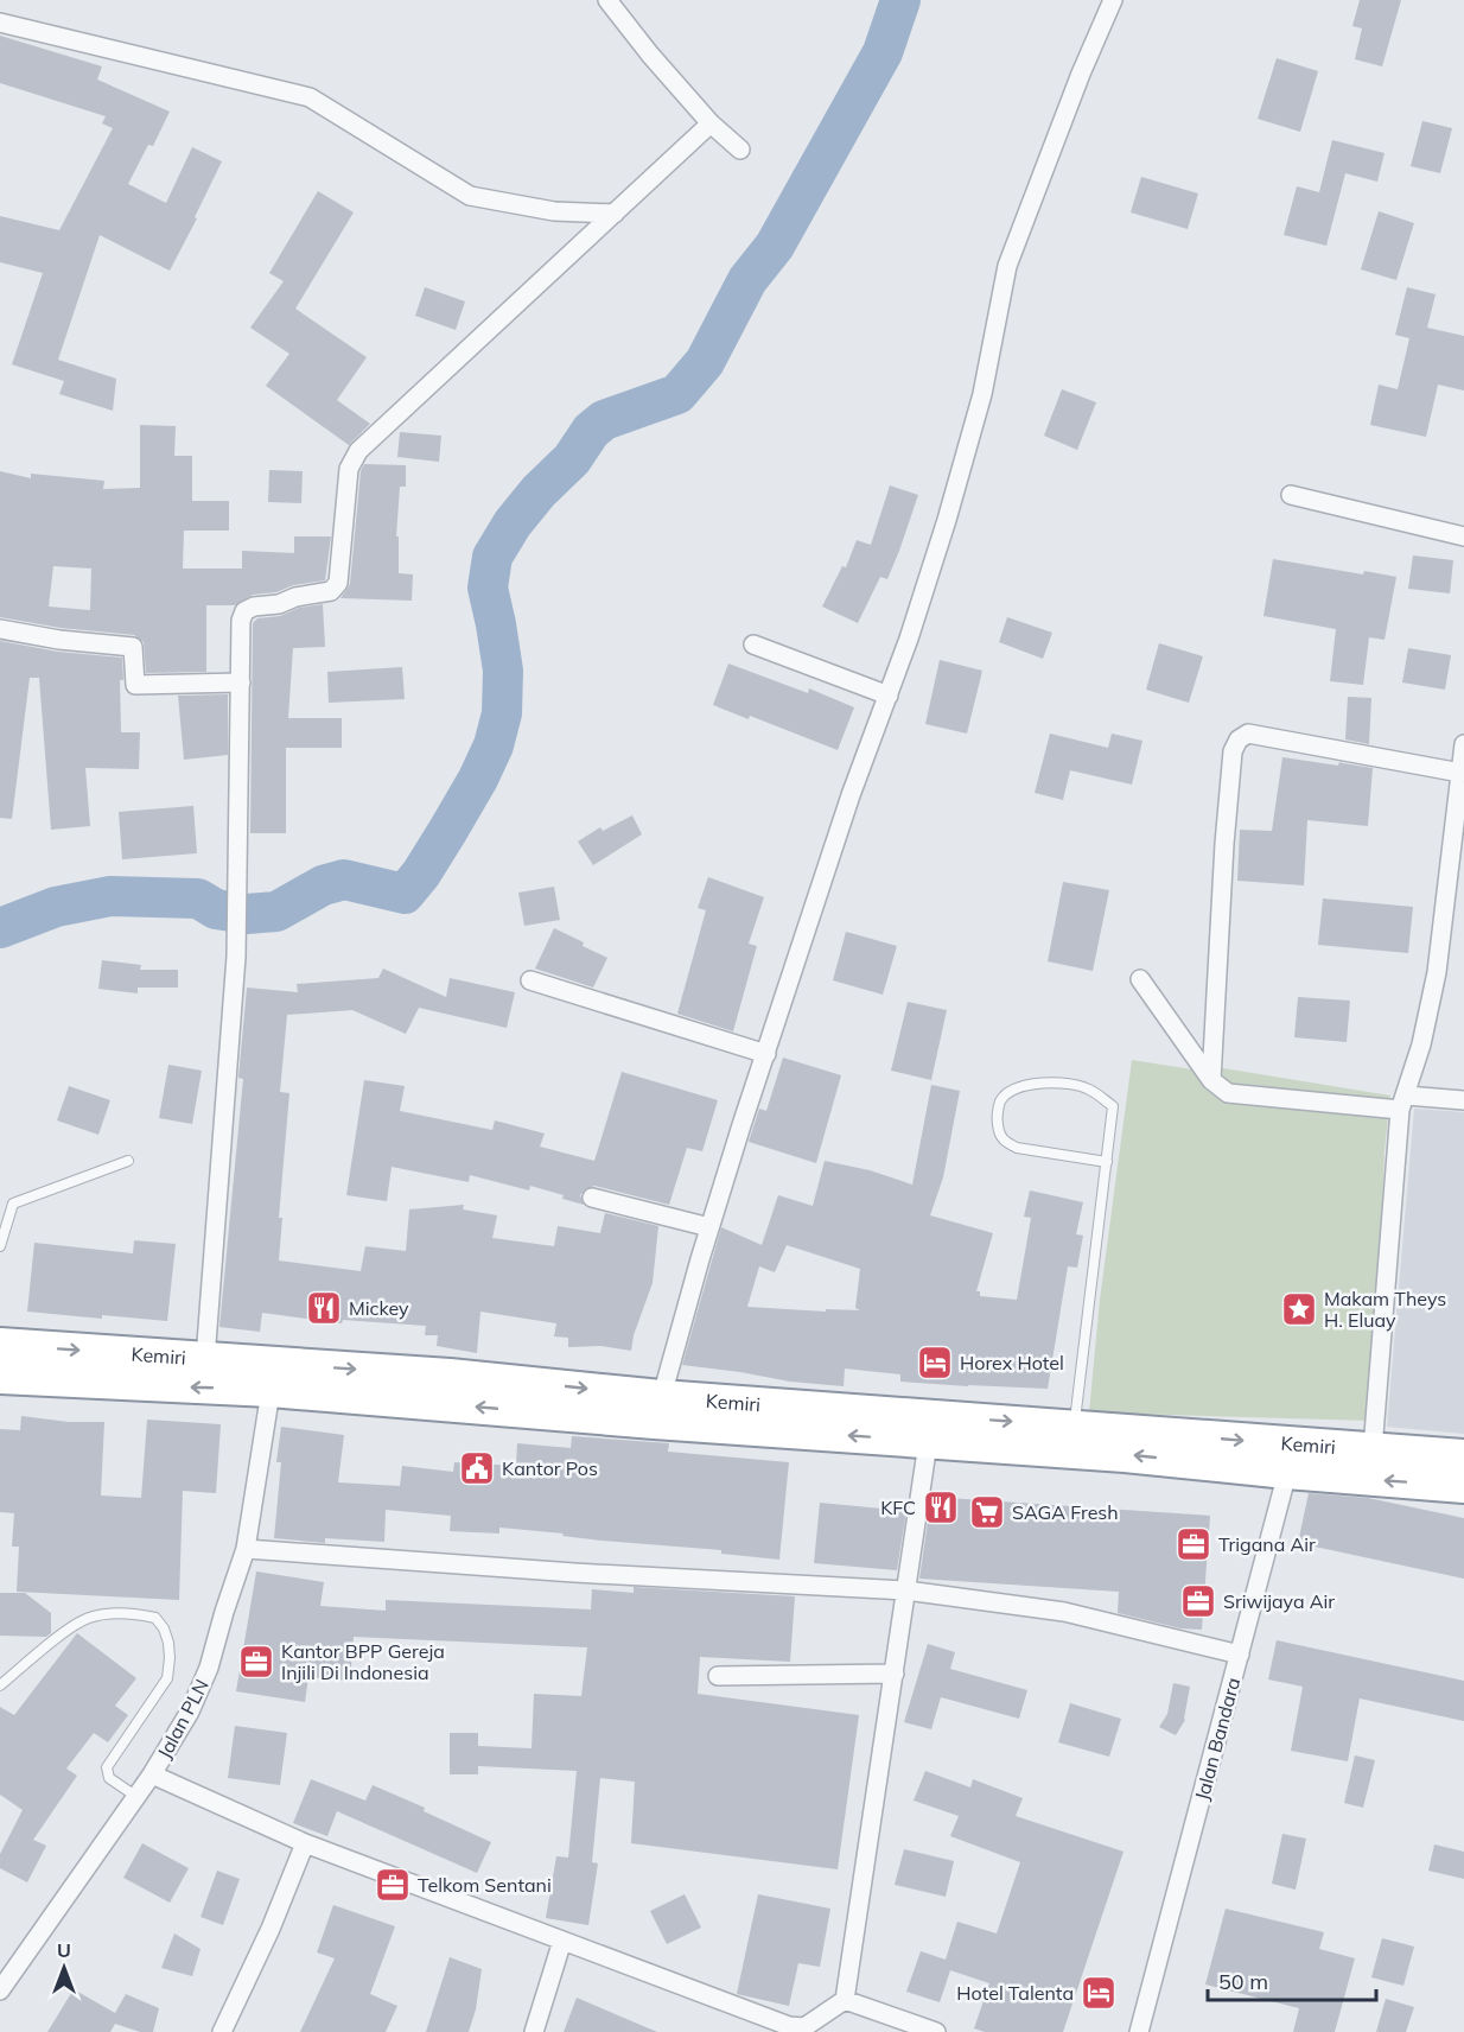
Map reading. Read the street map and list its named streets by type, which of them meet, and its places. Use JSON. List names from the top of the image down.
{
  "streets": {
    "highway": ["Kemiri"],
    "street": ["Jalan PLN", "Jalan Bandara"]
  },
  "crossings": [
    ["Kemiri", "Jalan PLN"],
    ["Kemiri", "Jalan Bandara"]
  ],
  "places": {
    "restaurant": ["Mickey", "KFC"],
    "place": ["Makam Theys H. Eluay"],
    "hotel": ["Horex Hotel", "Hotel Talenta"],
    "public building": ["Kantor Pos"],
    "supermarket": ["SAGA Fresh"],
    "office": [
      "Trigana Air",
      "Sriwijaya Air",
      "Kantor BPP Gereja Injili Di Indonesia",
      "Telkom Sentani"
    ]
  },
  "scale_bar": "50 m",
  "north": "top"
}
